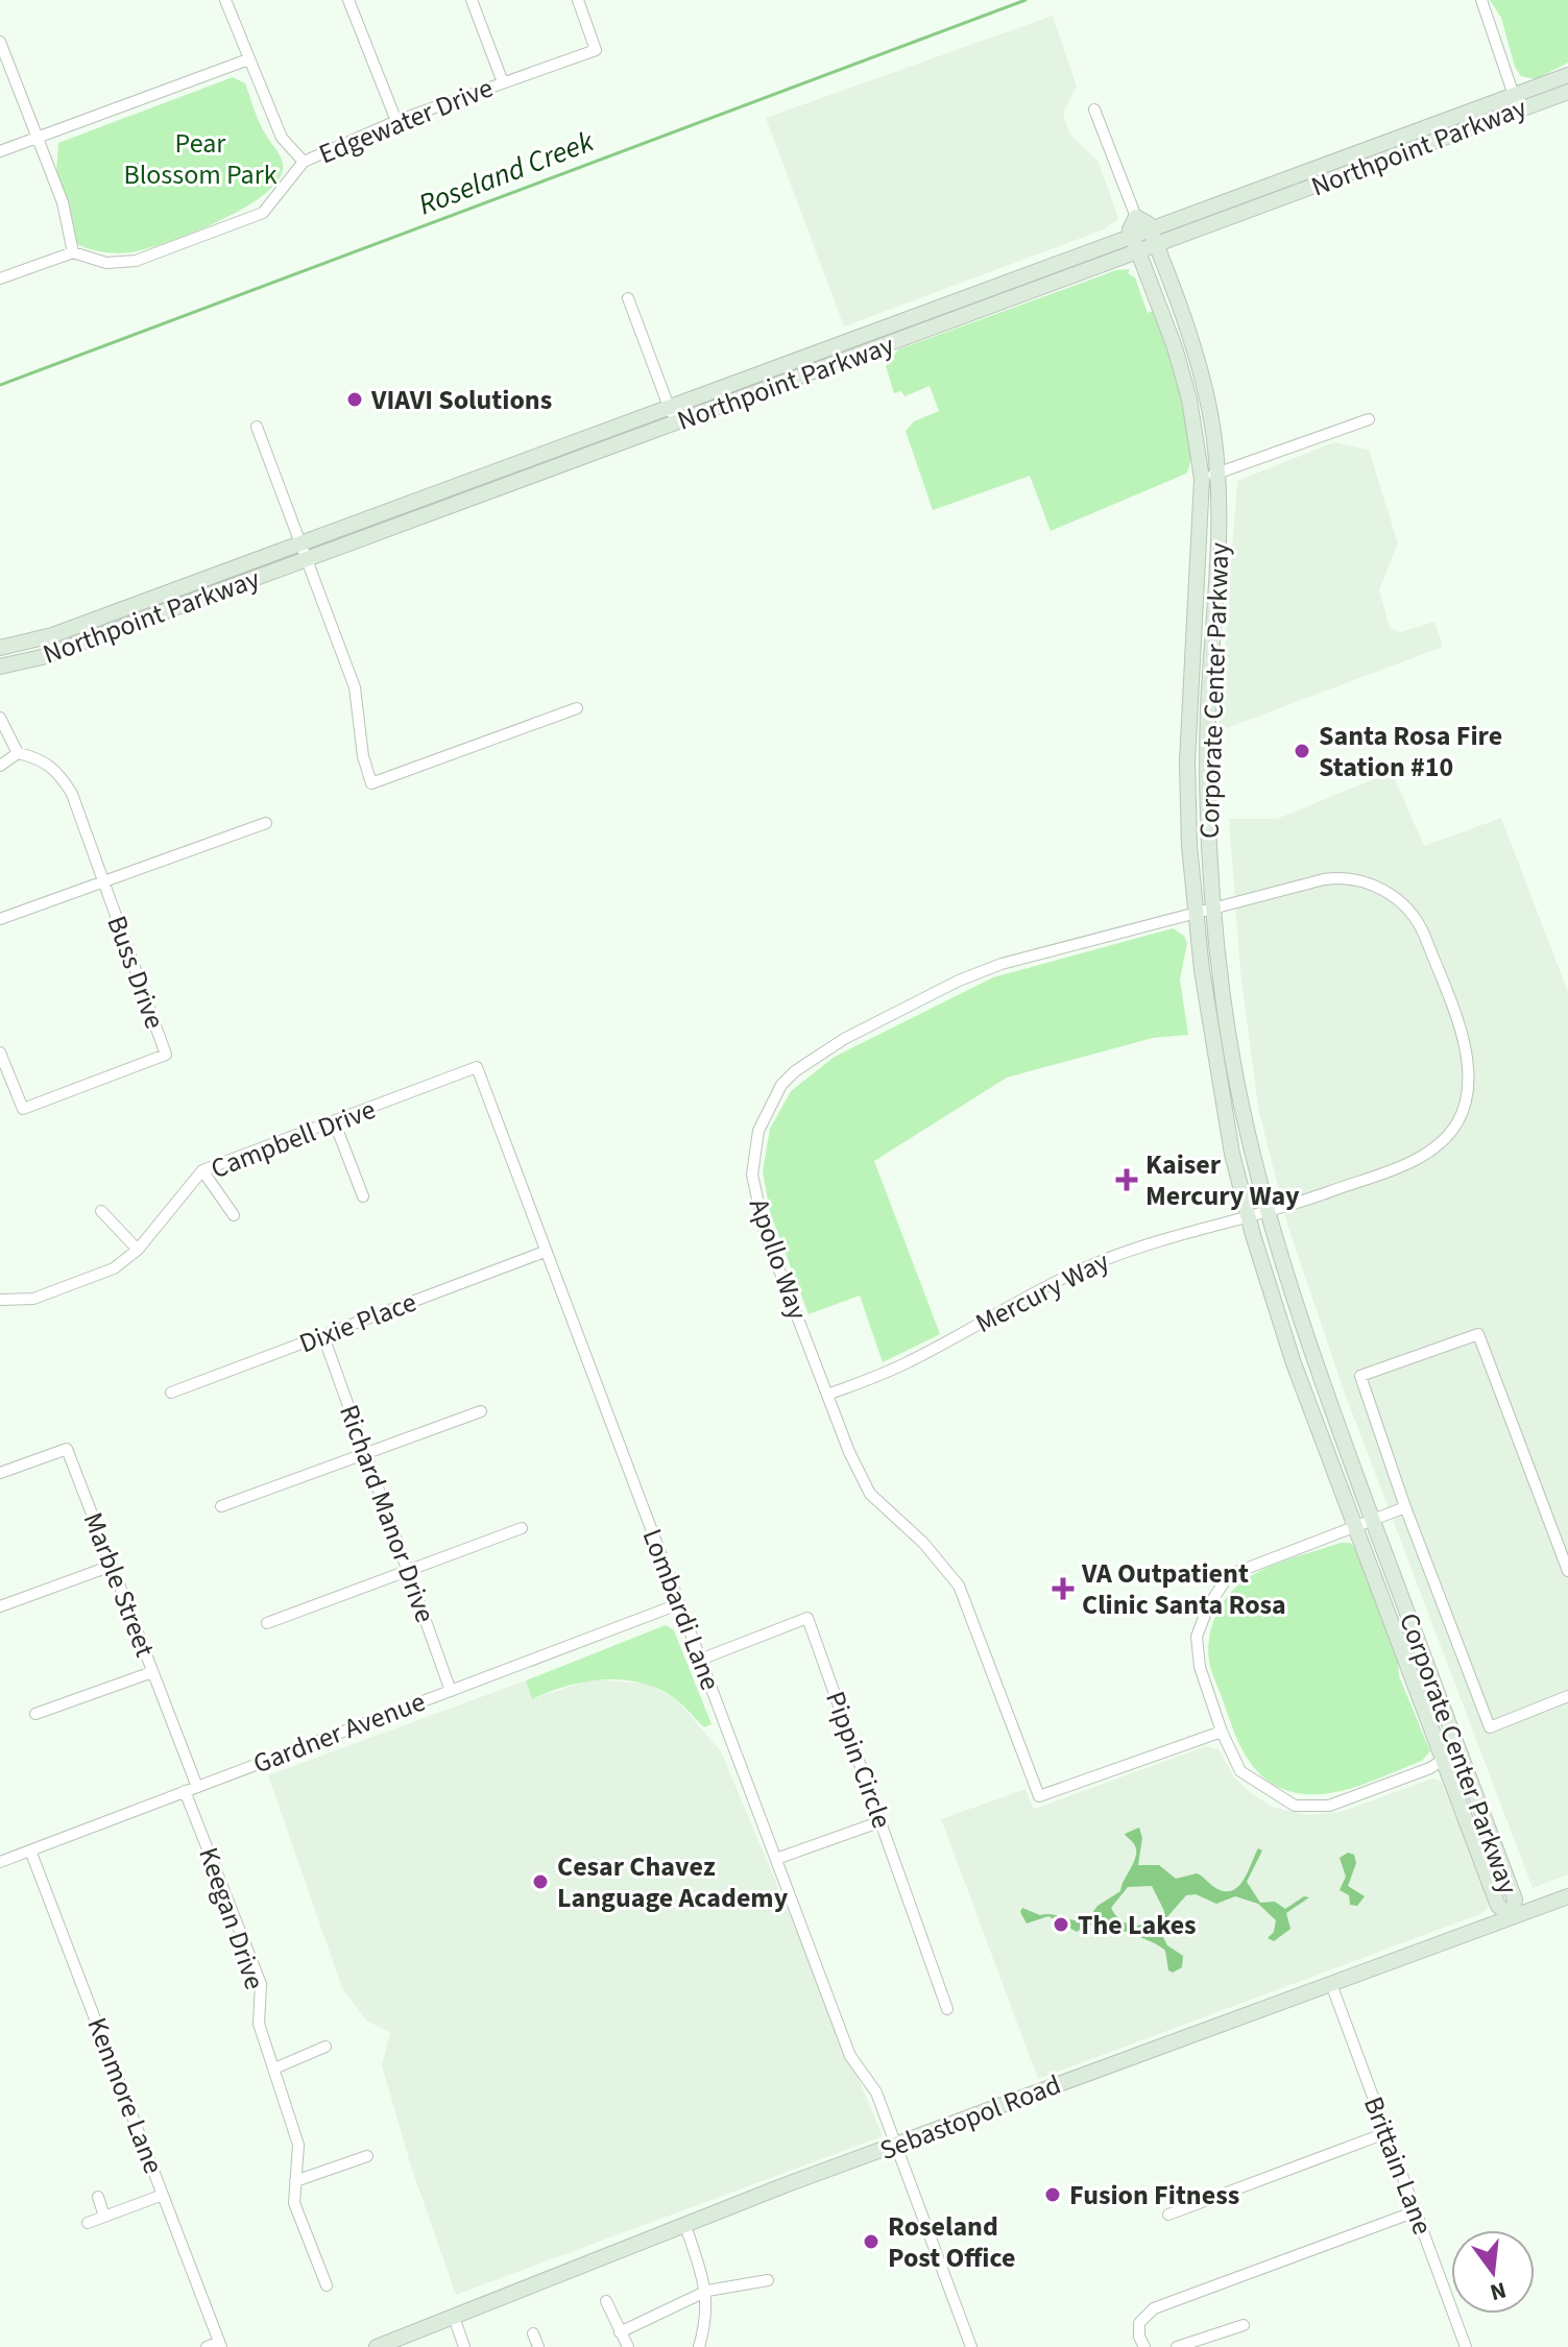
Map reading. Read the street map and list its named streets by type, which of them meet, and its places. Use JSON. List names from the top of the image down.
{
  "streets": {
    "street": [
      "Edgewater Drive",
      "Northpoint Parkway",
      "Corporate Center Parkway",
      "Buss Drive",
      "Campbell Drive",
      "Apollo Way",
      "Mercury Way",
      "Dixie Place",
      "Richard Manor Drive",
      "Marble Street",
      "Lombardi Lane",
      "Gardner Avenue",
      "Pippin Circle",
      "Keegan Drive",
      "Kenmore Lane",
      "Sebastopol Road",
      "Brittain Lane"
    ]
  },
  "crossings": [
    ["Northpoint Parkway", "Corporate Center Parkway"],
    ["Corporate Center Parkway", "Apollo Way"],
    ["Corporate Center Parkway", "Mercury Way"],
    ["Corporate Center Parkway", "Sebastopol Road"],
    ["Campbell Drive", "Lombardi Lane"],
    ["Apollo Way", "Mercury Way"],
    ["Dixie Place", "Richard Manor Drive"],
    ["Dixie Place", "Lombardi Lane"],
    ["Richard Manor Drive", "Gardner Avenue"],
    ["Marble Street", "Gardner Avenue"],
    ["Marble Street", "Keegan Drive"],
    ["Lombardi Lane", "Gardner Avenue"],
    ["Lombardi Lane", "Pippin Circle"],
    ["Lombardi Lane", "Sebastopol Road"],
    ["Gardner Avenue", "Keegan Drive"],
    ["Gardner Avenue", "Kenmore Lane"],
    ["Sebastopol Road", "Brittain Lane"]
  ],
  "water": ["Roseland Creek"],
  "parks": ["Pear Blossom Park"],
  "places": {
    "other": [
      "VIAVI Solutions",
      "Santa Rosa Fire Station #10",
      "Cesar Chavez Language Academy",
      "The Lakes",
      "Fusion Fitness",
      "Roseland Post Office"
    ],
    "health": ["Kaiser Mercury Way", "VA Outpatient Clinic Santa Rosa"]
  },
  "north": "bottom"
}
